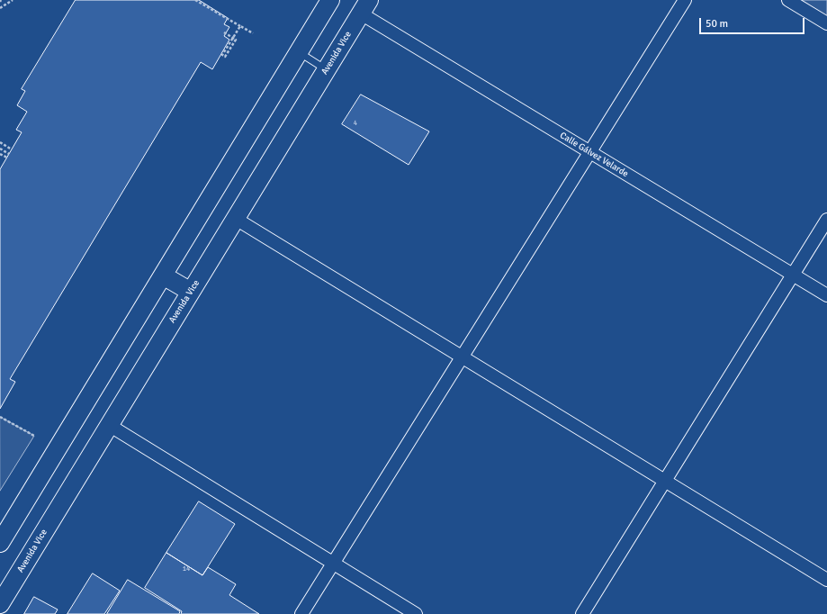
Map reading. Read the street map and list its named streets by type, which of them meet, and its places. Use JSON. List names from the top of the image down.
{
  "streets": {
    "main road": ["Avenida Vice"],
    "street": ["Calle Gálvez Velarde"]
  },
  "crossings": [
    ["Avenida Vice", "Calle Gálvez Velarde"]
  ],
  "house_numbers": ["4", "14"],
  "scale_bar": "50 m"
}
